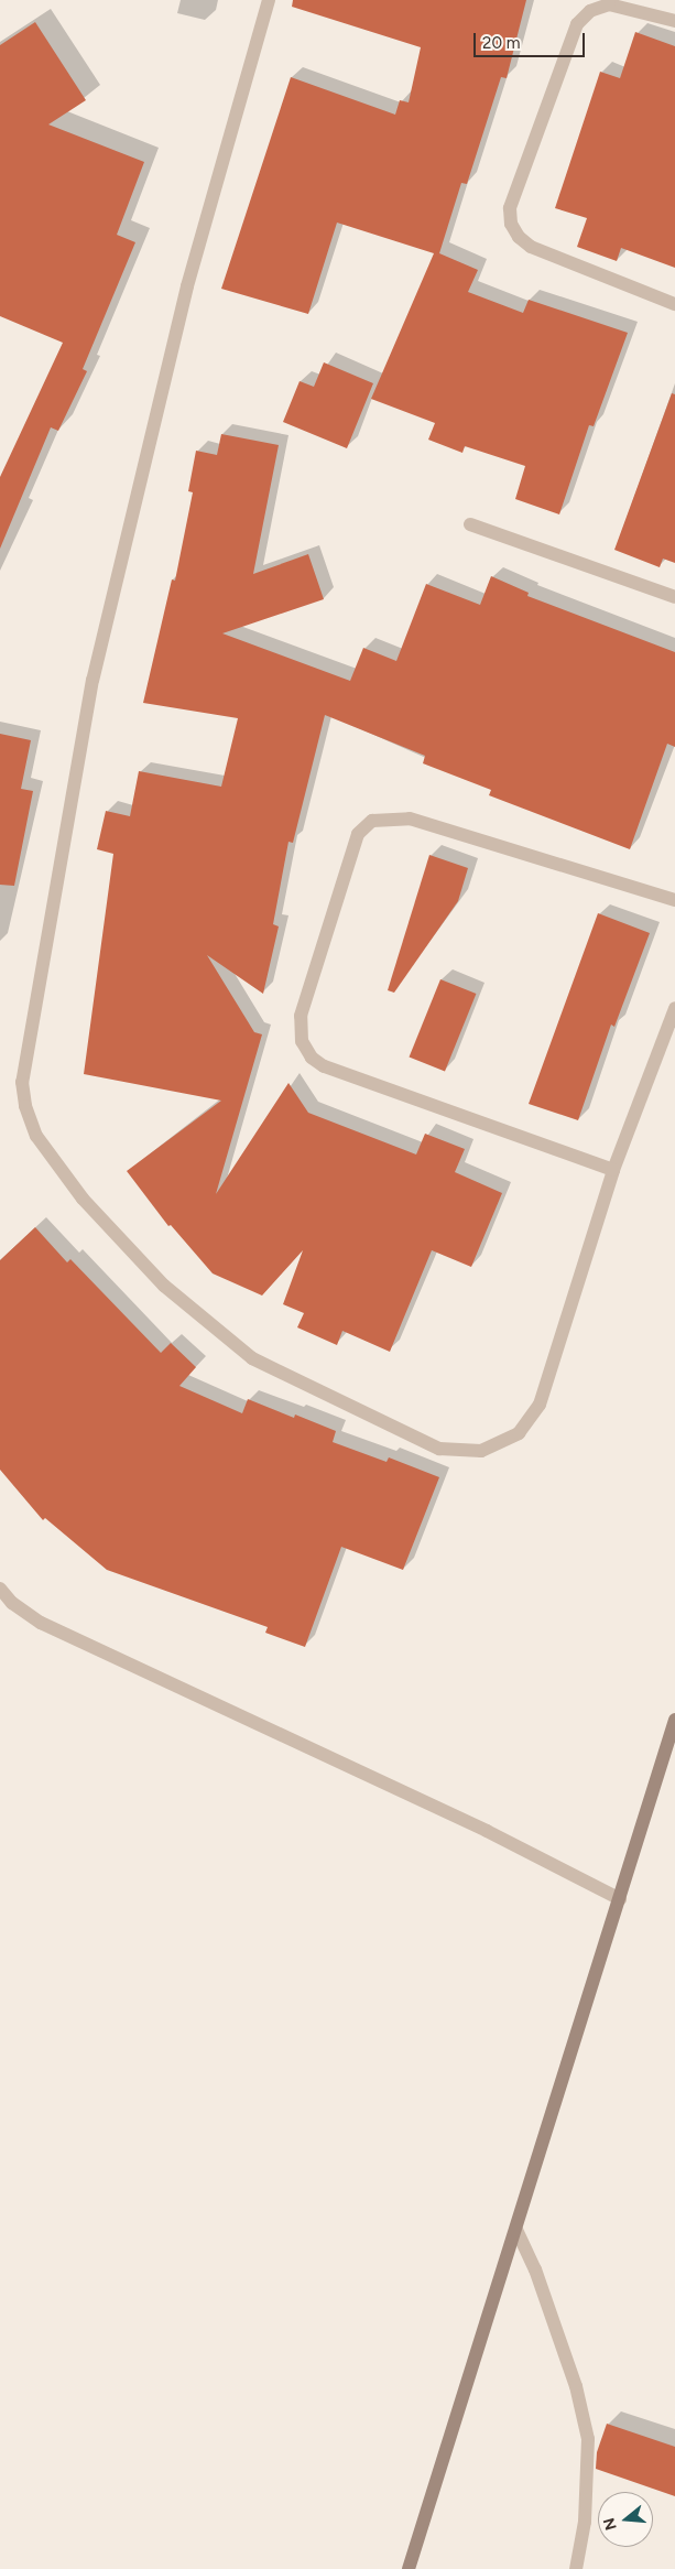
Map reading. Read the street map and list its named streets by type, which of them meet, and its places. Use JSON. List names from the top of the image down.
{
  "scale_bar": "20 m",
  "north": "left"
}
